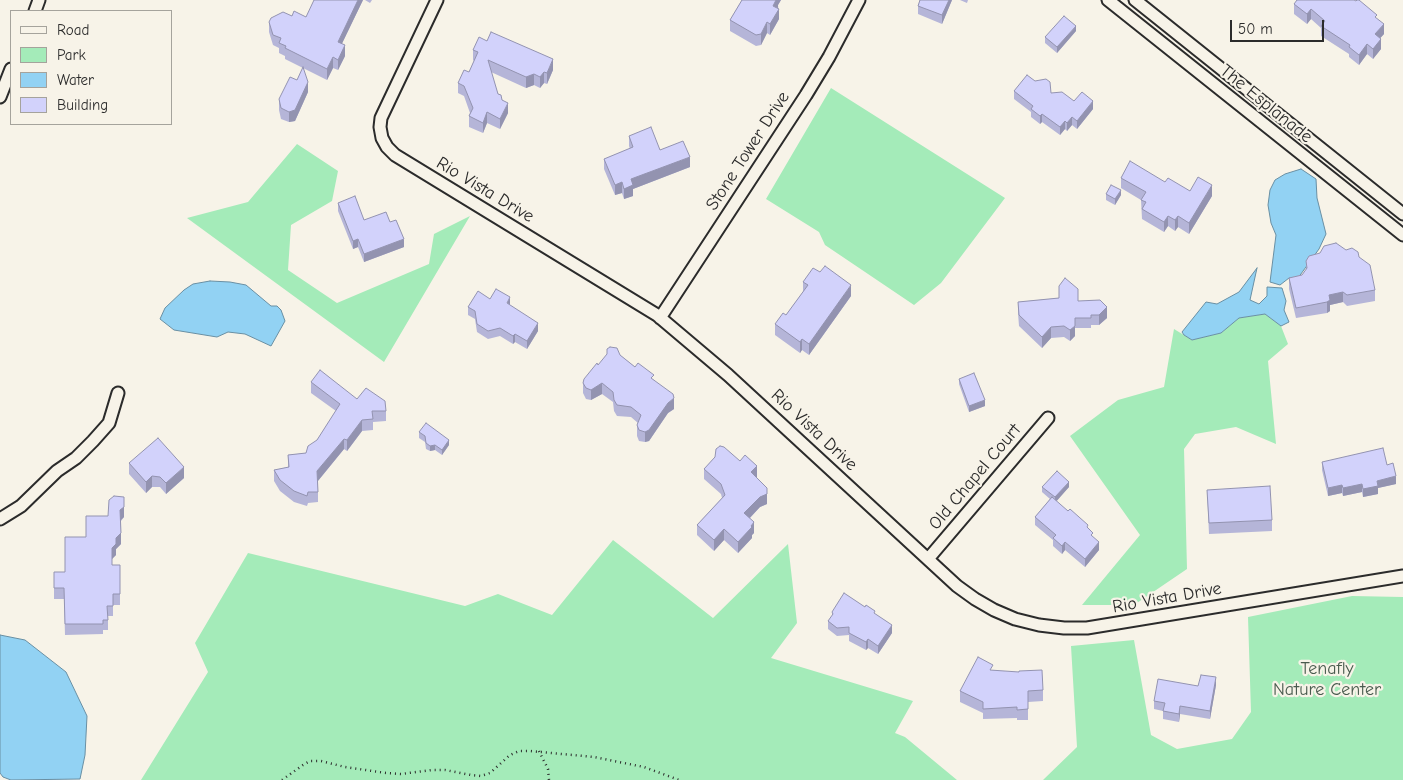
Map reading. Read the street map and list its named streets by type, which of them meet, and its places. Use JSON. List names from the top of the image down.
{
  "streets": {
    "street": [
      "The Esplanade",
      "Stone Tower Drive",
      "Rio Vista Drive",
      "Old Chapel Court"
    ]
  },
  "crossings": [
    ["Stone Tower Drive", "Rio Vista Drive"],
    ["Rio Vista Drive", "Old Chapel Court"]
  ],
  "parks": ["Tenafly Nature Center"],
  "legend": [
    "Road",
    "Park",
    "Water",
    "Building"
  ],
  "scale_bar": "50 m"
}
